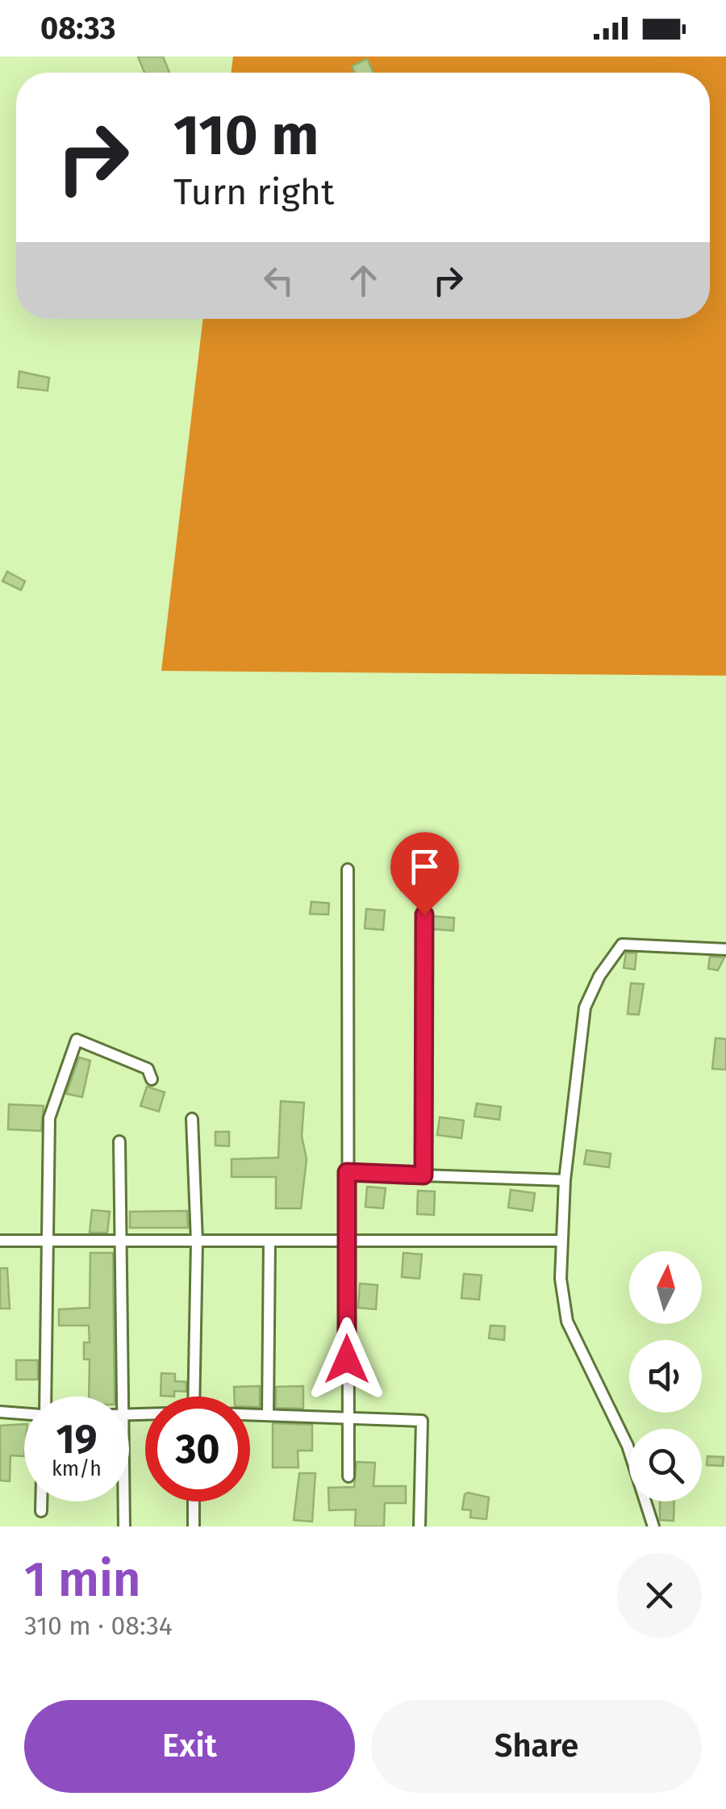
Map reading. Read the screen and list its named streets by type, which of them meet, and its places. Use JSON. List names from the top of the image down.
{
  "north": "top",
  "page": {
    "status": "08:33",
    "turn": ["110 m", "Turn right"],
    "speed": "19 km/h",
    "limit": "30",
    "heading": ["1 min", "310 m · 08:34"],
    "buttons": ["Exit", "Share"]
  }
}
